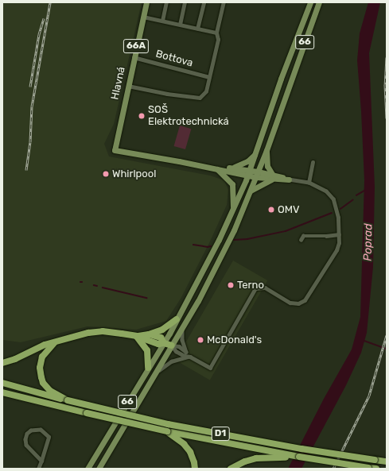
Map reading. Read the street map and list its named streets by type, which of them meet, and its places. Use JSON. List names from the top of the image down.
{
  "streets": {
    "highway": ["D1"],
    "main road": ["66", "66A", "Hlavná"],
    "street": ["Bottova"]
  },
  "crossings": [
    ["Bottova", "Hlavná"]
  ],
  "water": ["Poprad"],
  "places": [
    "SOŠ Elektrotechnická",
    "Whirlpool",
    "OMV",
    "Terno",
    "McDonald's"
  ]
}
